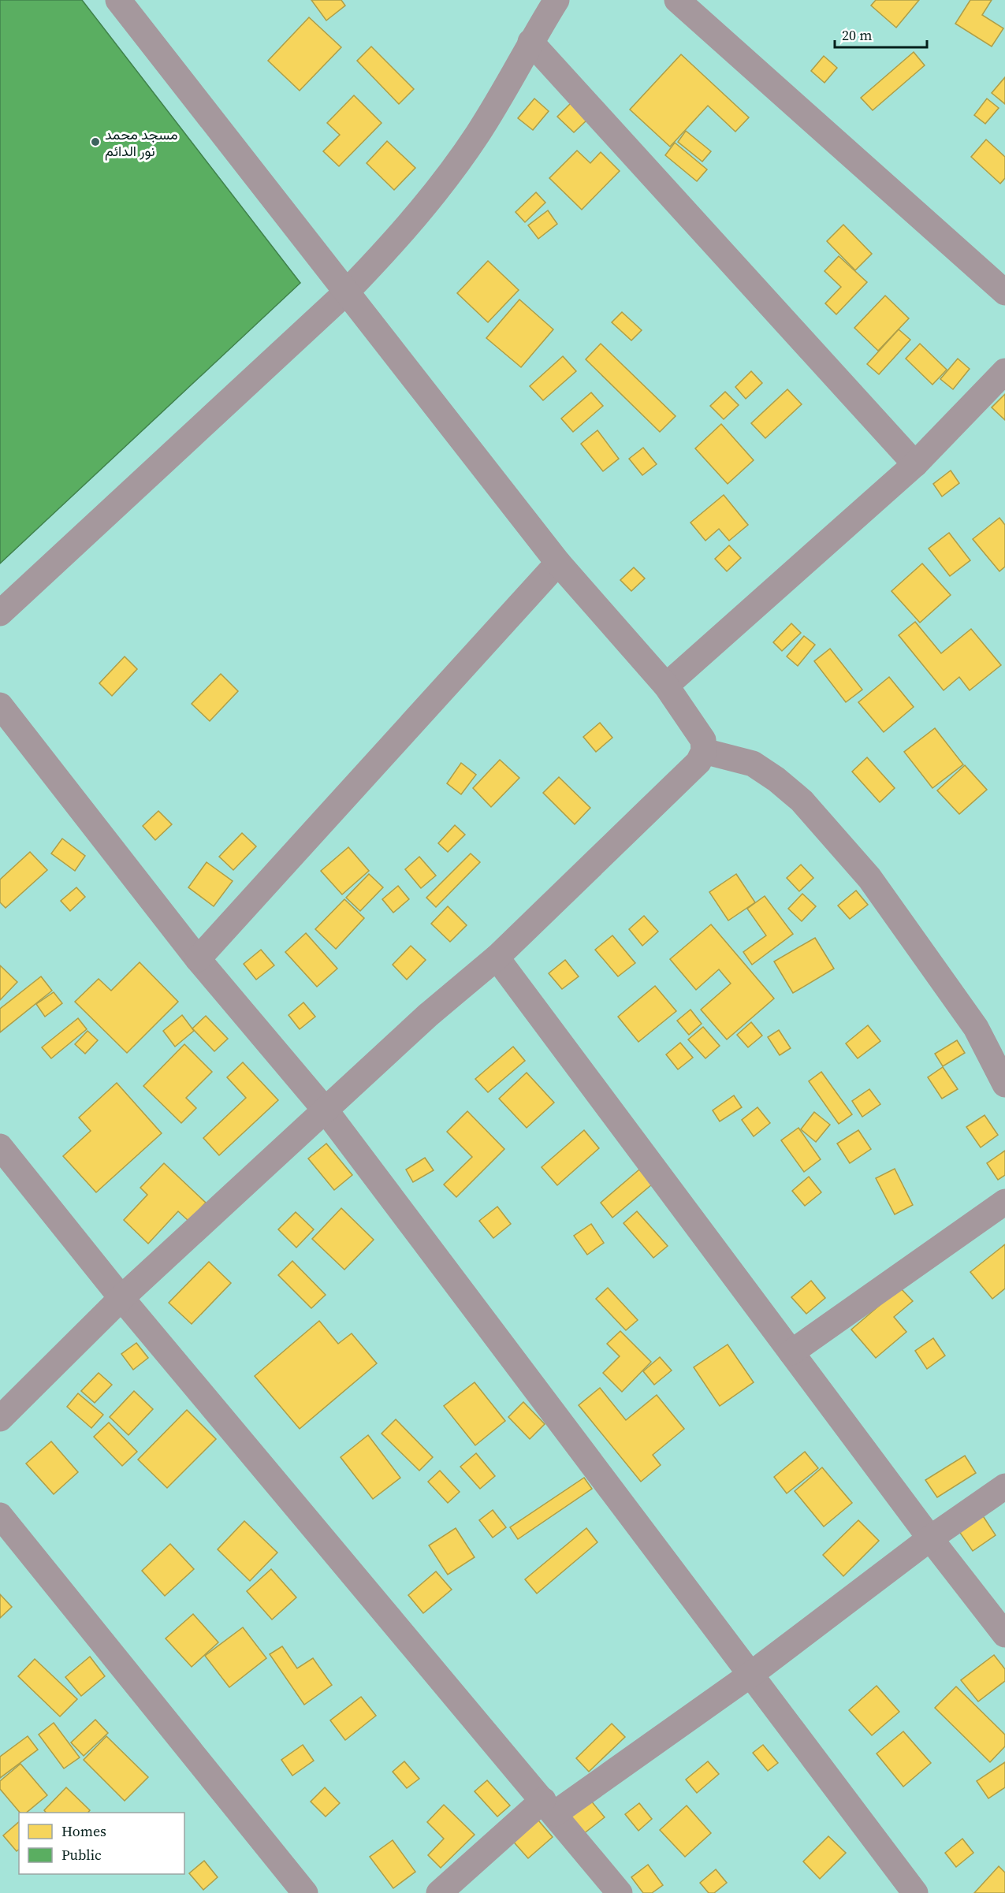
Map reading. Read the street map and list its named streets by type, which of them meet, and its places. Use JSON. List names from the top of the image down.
{
  "places": ["مسجد محمد نور الدائم"],
  "legend": ["Homes", "Public"],
  "scale_bar": "20 m"
}
